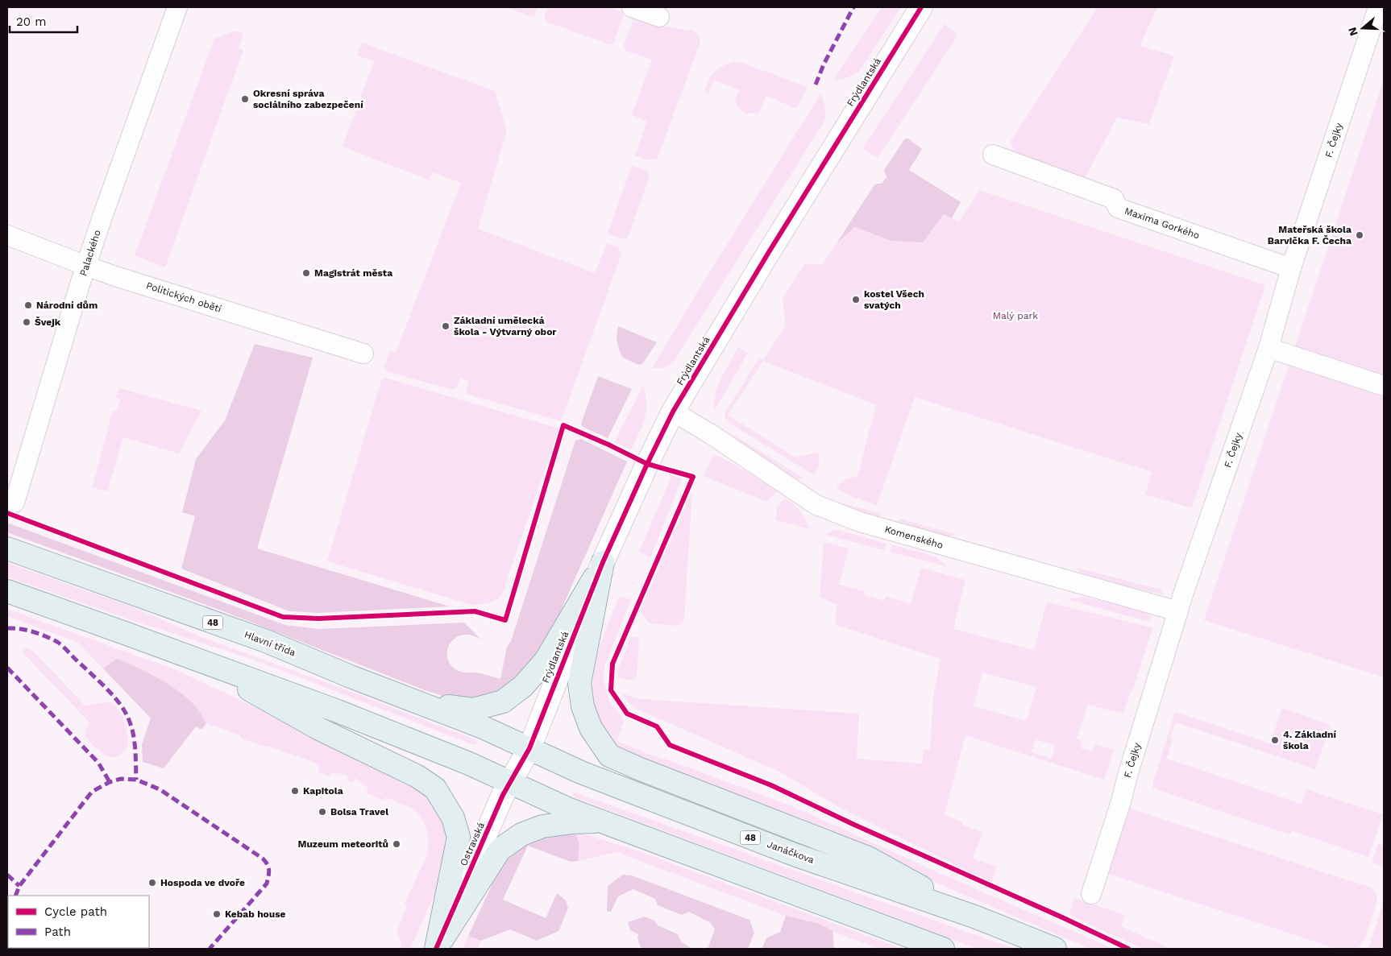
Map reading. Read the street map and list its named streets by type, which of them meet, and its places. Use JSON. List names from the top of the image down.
{
  "streets": {
    "main road": ["48", "Hlavní třída", "Janáčkova"],
    "street": [
      "Frýdlantská",
      "F. Čejky",
      "Maxima Gorkého",
      "Palackého",
      "Politických obětí",
      "Komenského",
      "Ostravská"
    ]
  },
  "crossings": [
    ["Frýdlantská", "Komenského"],
    ["Frýdlantská", "48"],
    ["Frýdlantská", "Hlavní třída"],
    ["Frýdlantská", "Ostravská"],
    ["Frýdlantská", "Janáčkova"],
    ["F. Čejky", "Maxima Gorkého"],
    ["F. Čejky", "Komenského"],
    ["Palackého", "Politických obětí"],
    ["48", "Hlavní třída"],
    ["48", "Janáčkova"],
    ["Hlavní třída", "Ostravská"],
    ["Hlavní třída", "Janáčkova"],
    ["Ostravská", "Janáčkova"]
  ],
  "parks": ["Malý park"],
  "places": [
    "Okresní správa sociálního zabezpečení",
    "Mateřská škola Barvička F. Čecha",
    "Magistrát města",
    "kostel Všech svatých",
    "Národní dům",
    "Švejk",
    "Základní umělecká škola - Výtvarný obor",
    "4. Základní škola",
    "Kapitola",
    "Bolsa Travel",
    "Muzeum meteoritů",
    "Hospoda ve dvoře",
    "Kebab house"
  ],
  "legend": ["Cycle path", "Path"],
  "scale_bar": "20 m",
  "north": "left"
}
